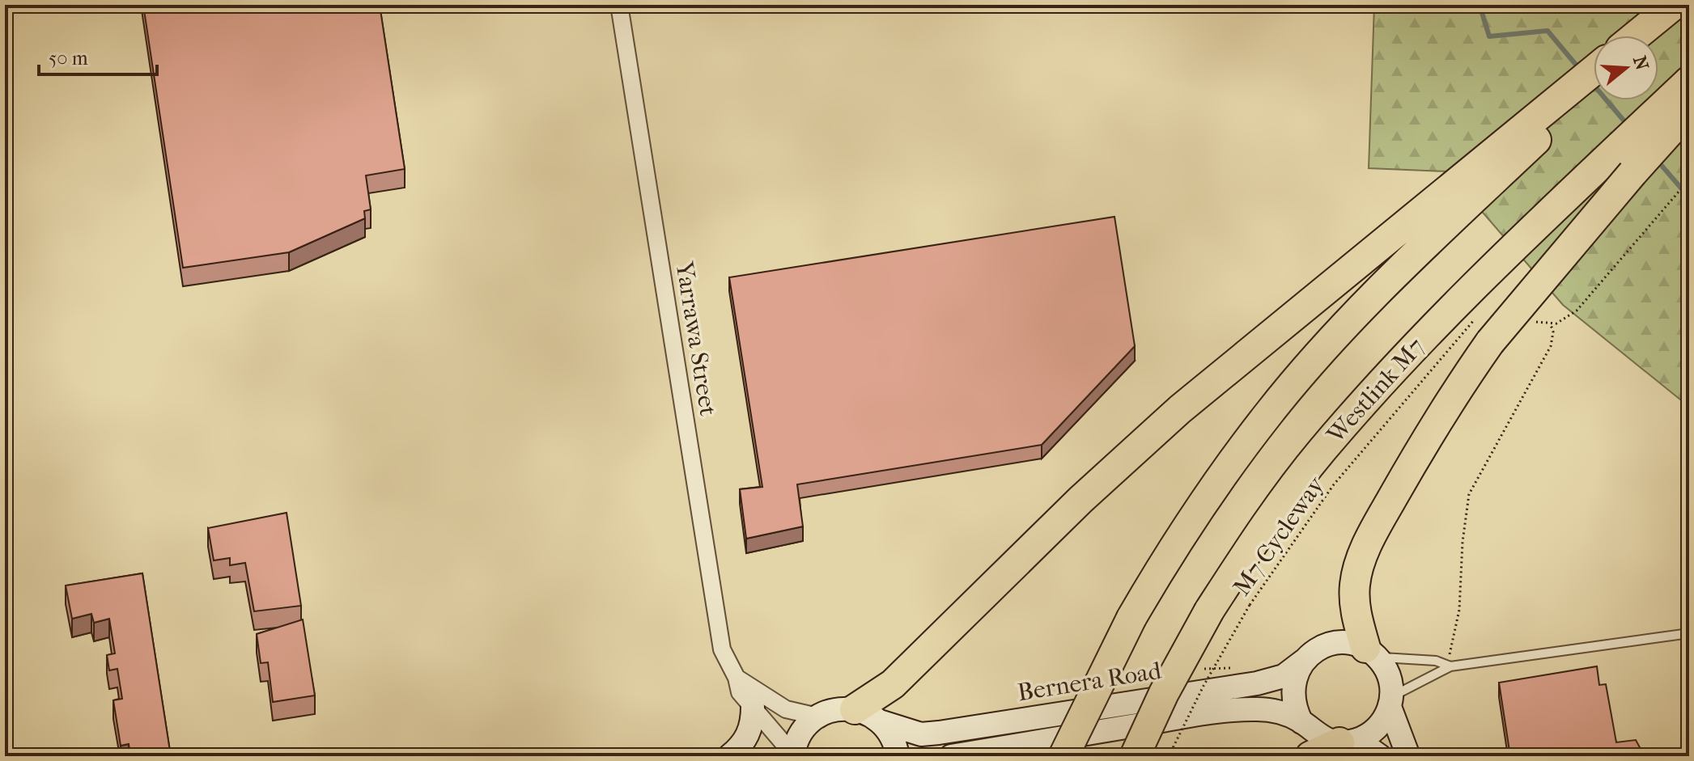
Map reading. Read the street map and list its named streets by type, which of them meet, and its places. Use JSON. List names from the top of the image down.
{
  "streets": {
    "highway": ["Westlink M7"],
    "main road": ["Bernera Road"],
    "street": ["Yarrawa Street"],
    "path": ["M7 Cycleway"]
  },
  "crossings": [
    ["Westlink M7", "M7 Cycleway"]
  ],
  "scale_bar": "50 m",
  "north": "right"
}
